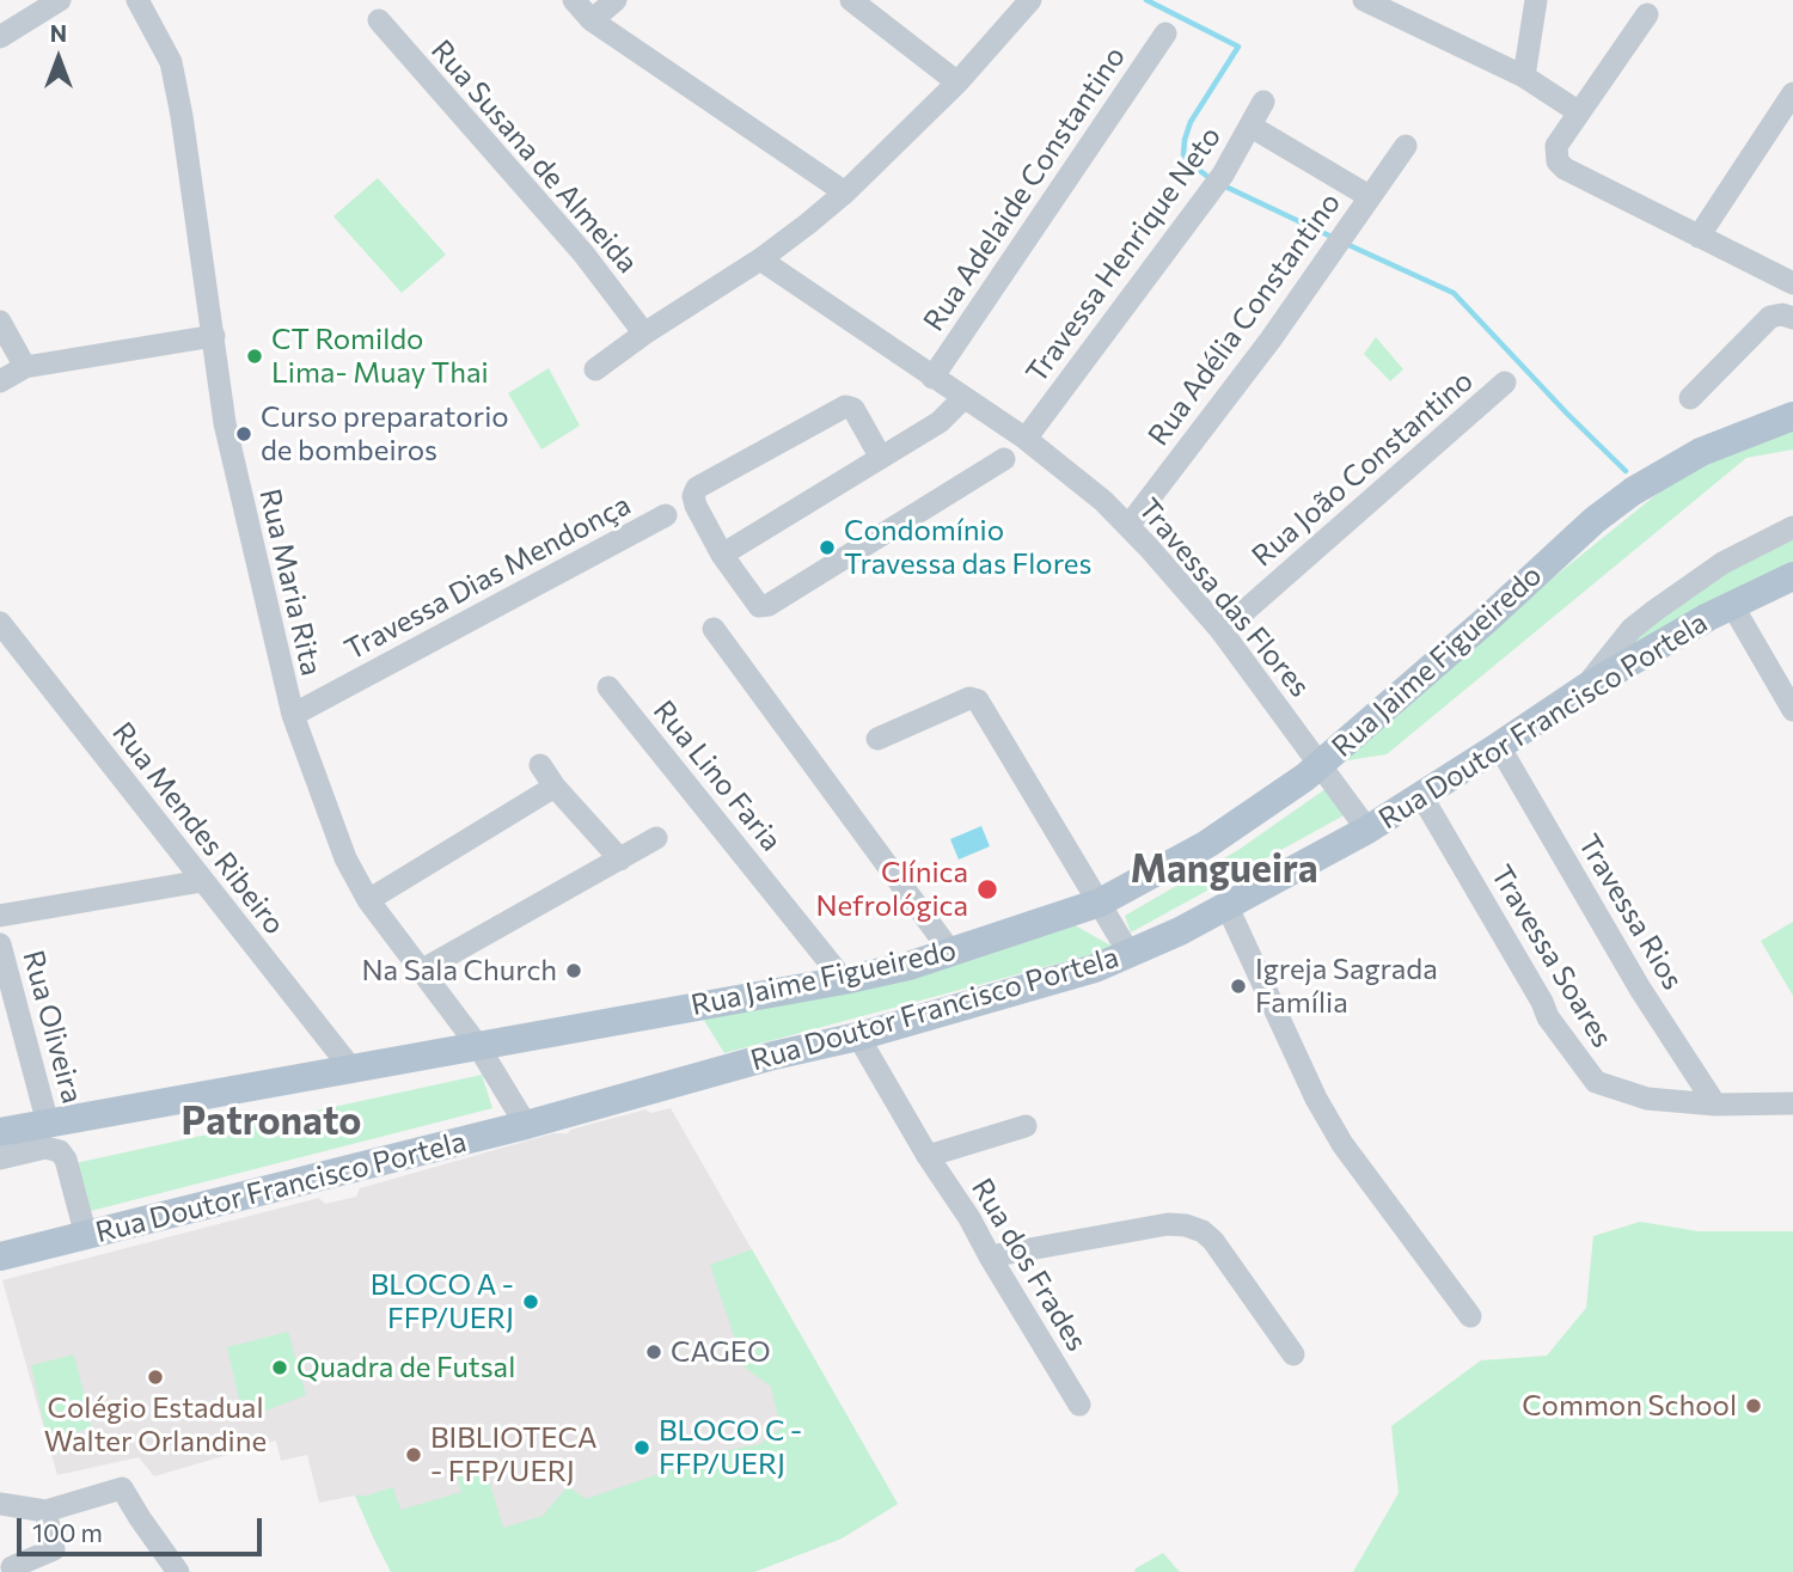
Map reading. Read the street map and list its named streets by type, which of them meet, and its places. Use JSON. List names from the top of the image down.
{
  "streets": {
    "main road": ["Rua Jaime Figueiredo", "Rua Doutor Francisco Portela"],
    "street": [
      "Rua Susana de Almeida",
      "Rua Adelaide Constantino",
      "Travessa Henrique Neto",
      "Rua Adélia Constantino",
      "Rua João Constantino",
      "Travessa Dias Mendonça",
      "Rua Maria Rita",
      "Travessa das Flores",
      "Rua Lino Faria",
      "Rua Mendes Ribeiro",
      "Travessa Rios",
      "Travessa Soares",
      "Rua Oliveira",
      "Rua dos Frades"
    ]
  },
  "crossings": [
    ["Rua Adelaide Constantino", "Travessa das Flores"],
    ["Travessa Henrique Neto", "Travessa das Flores"],
    ["Rua Adélia Constantino", "Travessa das Flores"],
    ["Rua João Constantino", "Travessa das Flores"],
    ["Travessa Dias Mendonça", "Rua Maria Rita"],
    ["Rua Maria Rita", "Rua Jaime Figueiredo"],
    ["Rua Maria Rita", "Rua Doutor Francisco Portela"],
    ["Travessa das Flores", "Rua Jaime Figueiredo"],
    ["Travessa das Flores", "Rua Doutor Francisco Portela"],
    ["Rua Jaime Figueiredo", "Rua Lino Faria"],
    ["Rua Jaime Figueiredo", "Rua Mendes Ribeiro"],
    ["Rua Jaime Figueiredo", "Rua Oliveira"],
    ["Rua Doutor Francisco Portela", "Travessa Rios"],
    ["Rua Doutor Francisco Portela", "Travessa Soares"],
    ["Rua Doutor Francisco Portela", "Rua dos Frades"],
    ["Travessa Rios", "Travessa Soares"]
  ],
  "districts": ["Mangueira", "Patronato"],
  "places": [
    "CT Romildo Lima- Muay Thai",
    "Curso preparatorio de bombeiros",
    "Condomínio Travessa das Flores",
    "Clínica Nefrológica",
    "Na Sala Church",
    "Igreja Sagrada Família",
    "BLOCO A - FFP/UERJ",
    "CAGEO",
    "Quadra de Futsal",
    "Colégio Estadual Walter Orlandine",
    "Common School",
    "BLOCO C - FFP/UERJ",
    "BIBLIOTECA - FFP/UERJ"
  ],
  "scale_bar": "100 m",
  "north": "top"
}
